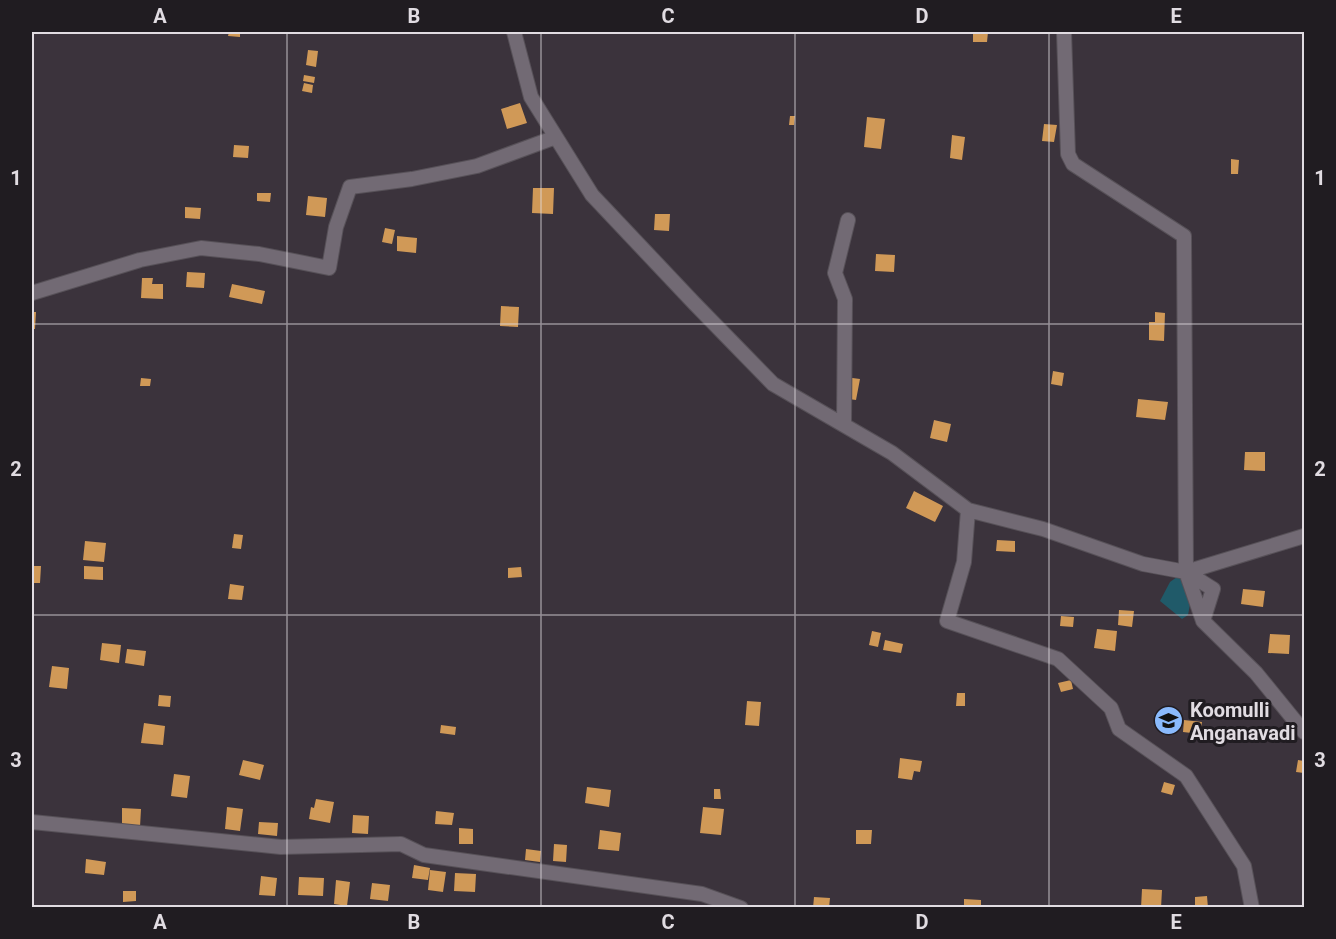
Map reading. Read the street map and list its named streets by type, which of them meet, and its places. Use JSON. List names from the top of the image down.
{
  "places": {
    "school or university": ["Koomulli Anganavadi"]
  },
  "grid": {
    "columns": [
      "A",
      "B",
      "C",
      "D",
      "E"
    ],
    "rows": ["1", "2", "3"]
  }
}
